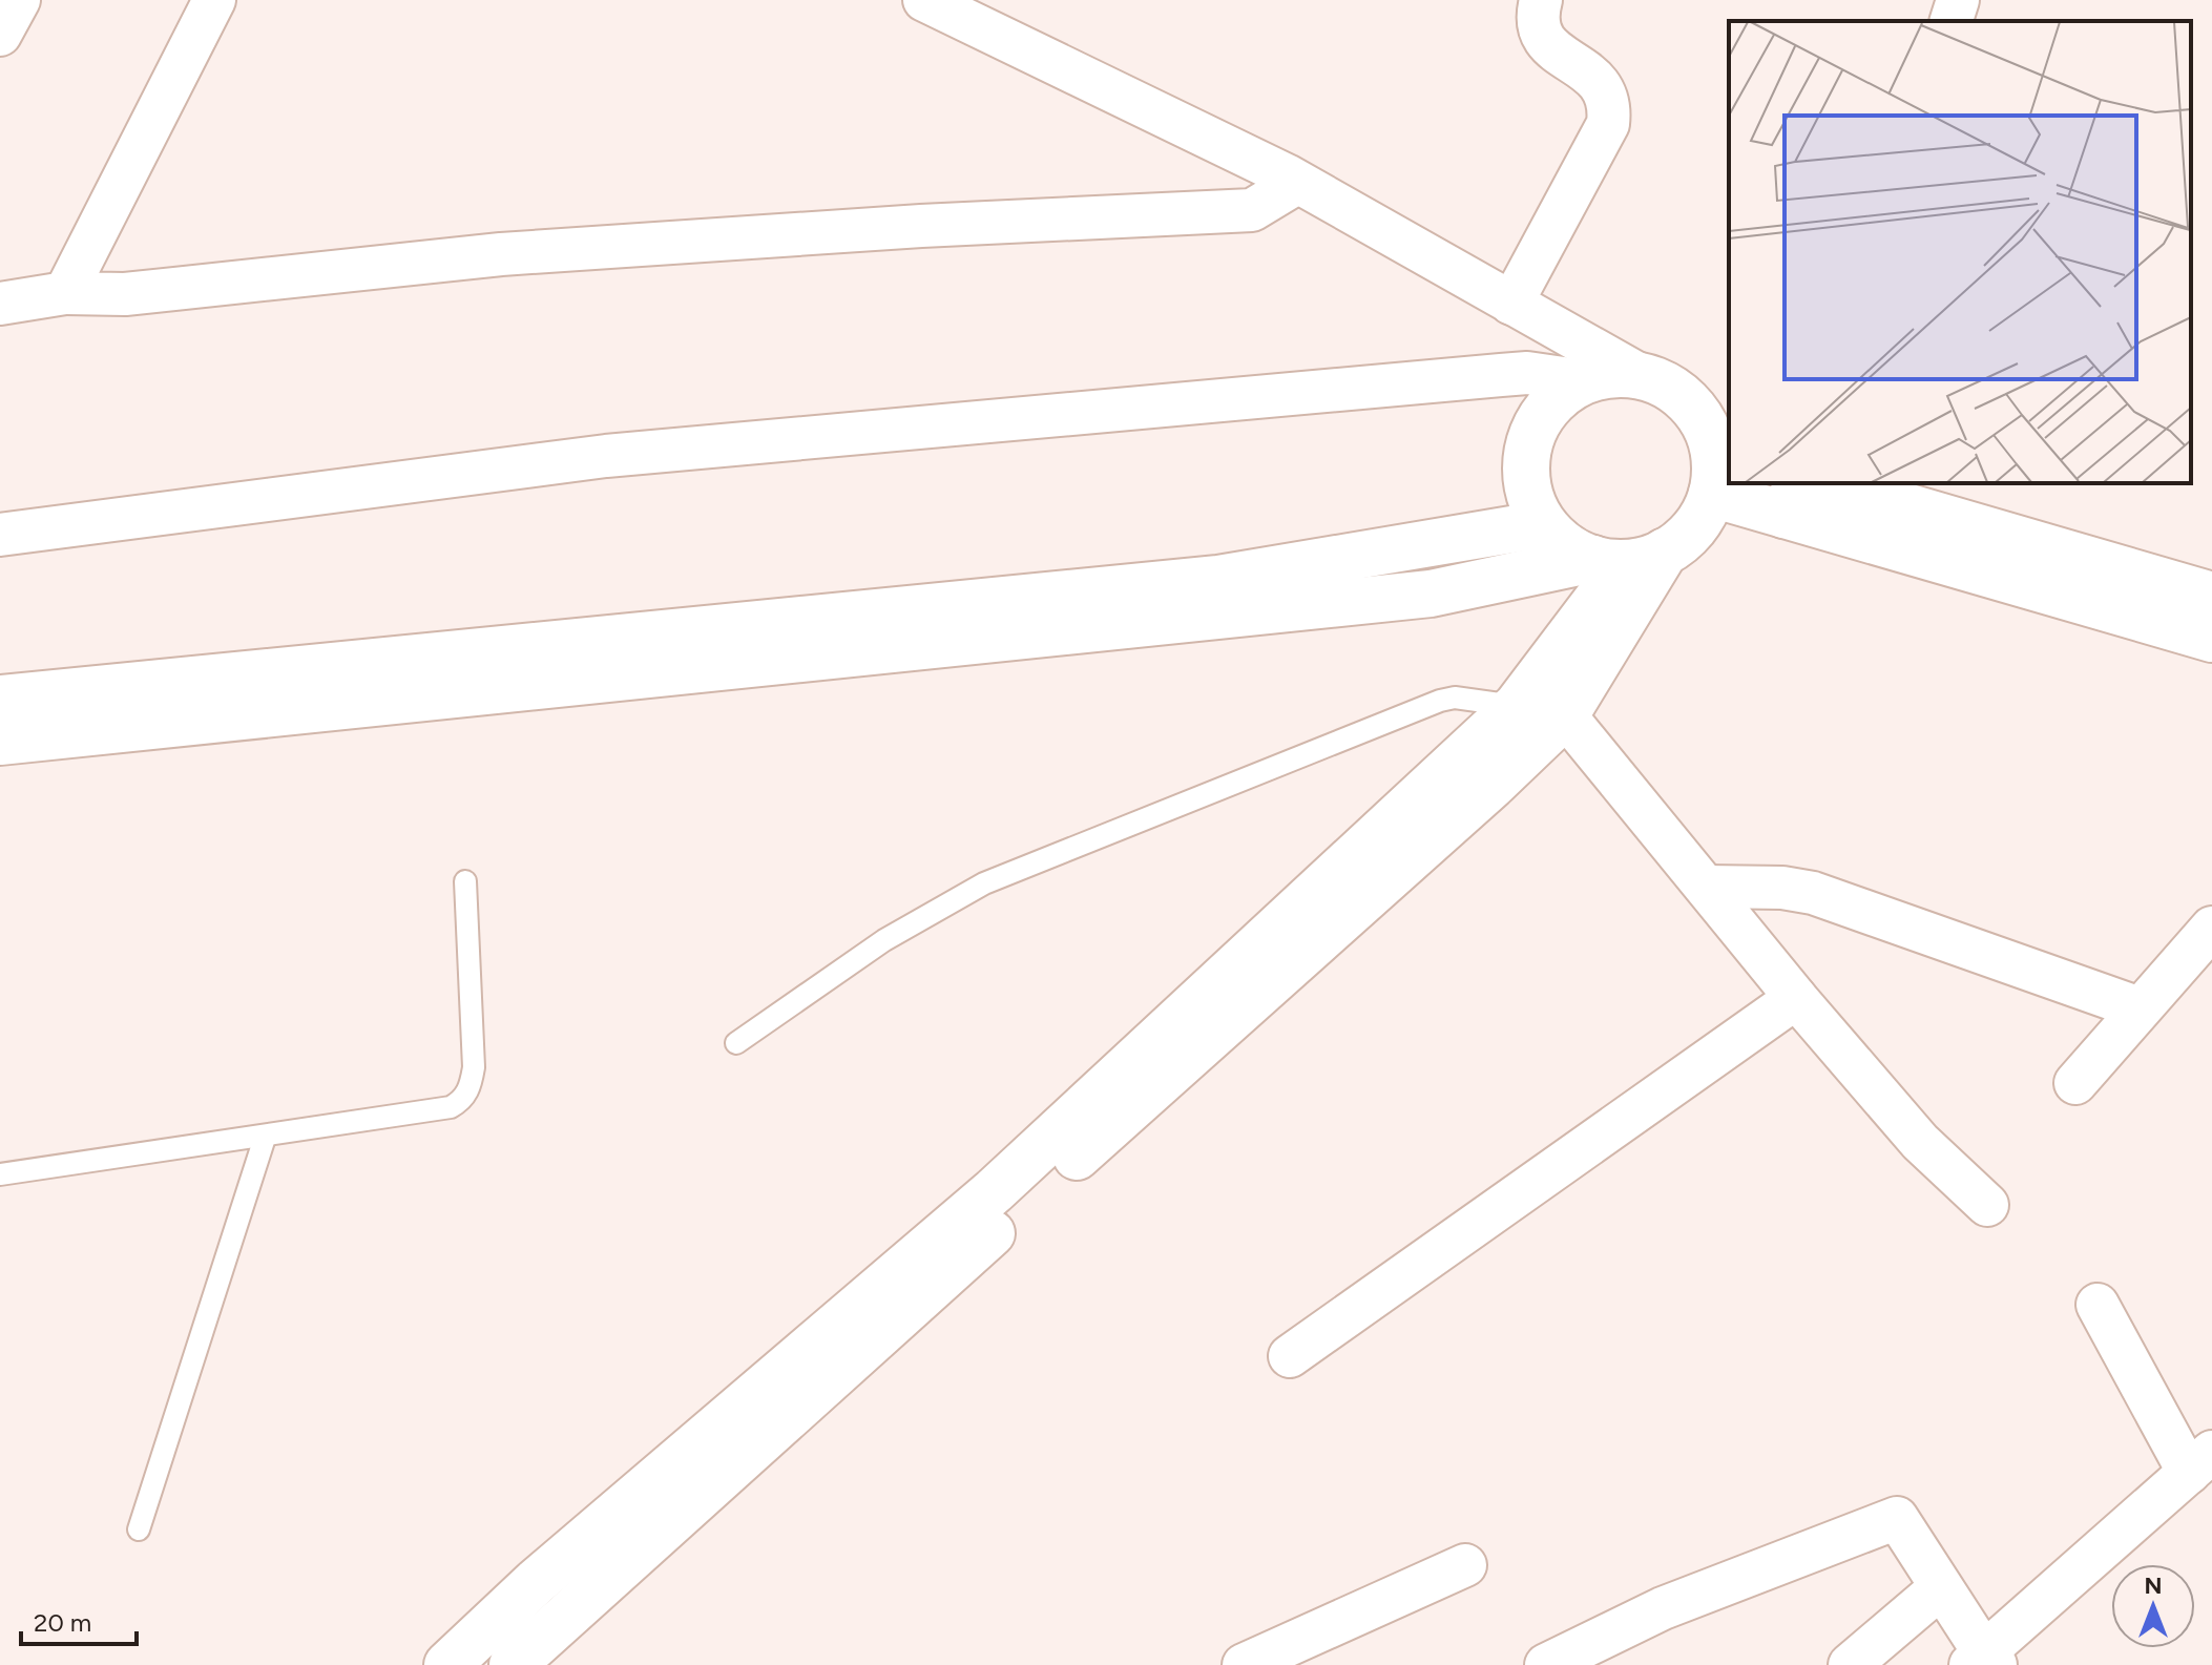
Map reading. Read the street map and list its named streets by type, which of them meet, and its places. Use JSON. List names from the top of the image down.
{
  "scale_bar": "20 m",
  "north": "top"
}
